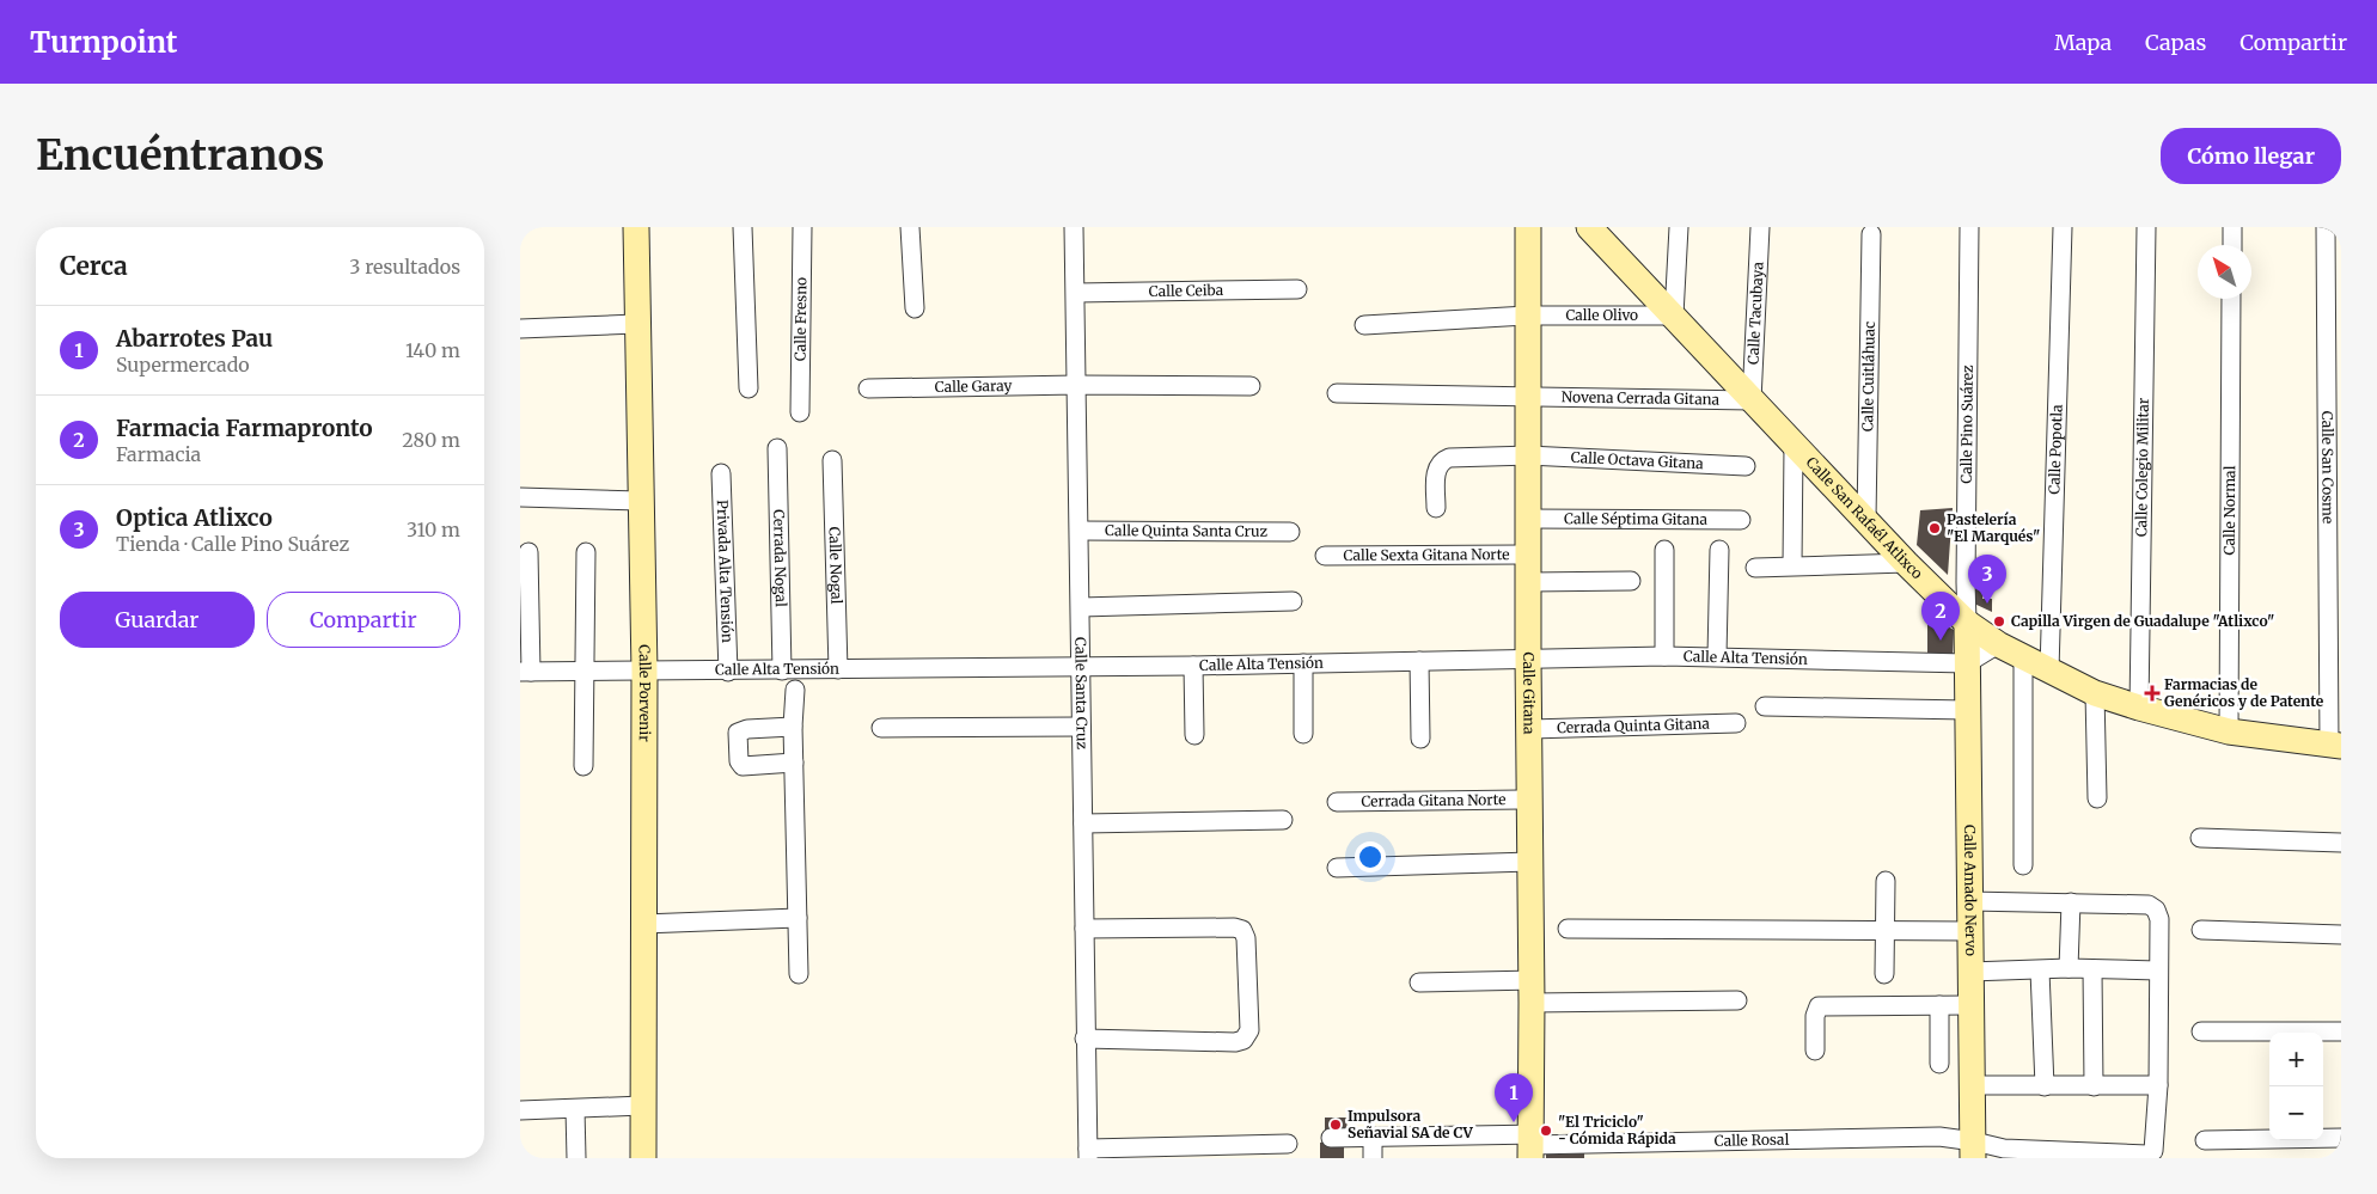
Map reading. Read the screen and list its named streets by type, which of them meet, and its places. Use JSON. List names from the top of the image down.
{
  "streets": {
    "street": [
      "Calle Ceiba",
      "Calle Tacubaya",
      "Calle Olivo",
      "Calle Fresno",
      "Calle Cuitláhuac",
      "Calle Garay",
      "Novena Cerrada Gitana",
      "Calle Pino Suárez",
      "Calle Popotla",
      "Calle Octava Gitana",
      "Calle Colegio Militar",
      "Calle San Cosme",
      "Calle Normal",
      "Calle Séptima Gitana",
      "Calle San Rafaél Atlixco",
      "Calle Quinta Santa Cruz",
      "Calle Sexta Gitana Norte",
      "Cerrada Nogal",
      "Calle Nogal",
      "Privada Alta Tensión",
      "Calle Alta Tensión",
      "Calle Porvenir",
      "Calle Santa Cruz",
      "Calle Gitana",
      "Cerrada Quinta Gitana",
      "Cerrada Gitana Norte",
      "Calle Amado Nervo",
      "Calle Rosal"
    ]
  },
  "crossings": [
    ["Calle Ceiba", "Calle Santa Cruz"],
    ["Calle Tacubaya", "Novena Cerrada Gitana"],
    ["Calle Tacubaya", "Calle San Rafaél Atlixco"],
    ["Calle Olivo", "Calle San Rafaél Atlixco"],
    ["Calle Olivo", "Calle Gitana"],
    ["Calle Cuitláhuac", "Calle San Rafaél Atlixco"],
    ["Calle Garay", "Calle Santa Cruz"],
    ["Novena Cerrada Gitana", "Calle San Rafaél Atlixco"],
    ["Novena Cerrada Gitana", "Calle Gitana"],
    ["Calle Pino Suárez", "Calle San Rafaél Atlixco"],
    ["Calle Pino Suárez", "Calle Amado Nervo"],
    ["Calle Popotla", "Calle San Rafaél Atlixco"],
    ["Calle Octava Gitana", "Calle Gitana"],
    ["Calle Colegio Militar", "Calle San Rafaél Atlixco"],
    ["Calle San Cosme", "Calle San Rafaél Atlixco"],
    ["Calle Normal", "Calle San Rafaél Atlixco"],
    ["Calle Séptima Gitana", "Calle Gitana"],
    ["Calle San Rafaél Atlixco", "Calle Amado Nervo"],
    ["Calle Quinta Santa Cruz", "Calle Santa Cruz"],
    ["Calle Sexta Gitana Norte", "Calle Gitana"],
    ["Cerrada Nogal", "Calle Alta Tensión"],
    ["Calle Nogal", "Calle Alta Tensión"],
    ["Privada Alta Tensión", "Calle Alta Tensión"],
    ["Calle Alta Tensión", "Calle Porvenir"],
    ["Calle Alta Tensión", "Calle Santa Cruz"],
    ["Calle Alta Tensión", "Calle Gitana"],
    ["Calle Alta Tensión", "Calle Amado Nervo"],
    ["Calle Gitana", "Cerrada Quinta Gitana"],
    ["Calle Gitana", "Cerrada Gitana Norte"],
    ["Calle Gitana", "Calle Rosal"],
    ["Calle Amado Nervo", "Calle Rosal"]
  ],
  "places": {
    "other": [
      "Pastelería \"El Marqués\"",
      "Capilla Virgen de Guadalupe \"Atlixco\"",
      "Impulsora Señavial SA de CV",
      "\"El Triciclo\" - Cómida Rápida"
    ],
    "health": ["Farmacias de Genéricos y de Patente"]
  },
  "north": "top left",
  "page": {
    "header": "Turnpoint",
    "nav": ["Mapa", "Capas", "Compartir"],
    "buttons": [
      "Cómo llegar",
      ["Guardar", "Compartir"]
    ],
    "title": "Encuéntranos",
    "heading": ["Cerca", "3 resultados"],
    "list": [
      {
        "mark": "1",
        "name": "Abarrotes Pau",
        "note": "Supermercado",
        "value": "140 m"
      },
      {
        "mark": "2",
        "name": "Farmacia Farmapronto",
        "note": "Farmacia",
        "value": "280 m"
      },
      {
        "mark": "3",
        "name": "Optica Atlixco",
        "note": "Tienda · Calle Pino Suárez",
        "value": "310 m"
      }
    ],
    "pins": ["3", "2", "1"],
    "map_buttons": ["+", "−"]
  }
}
